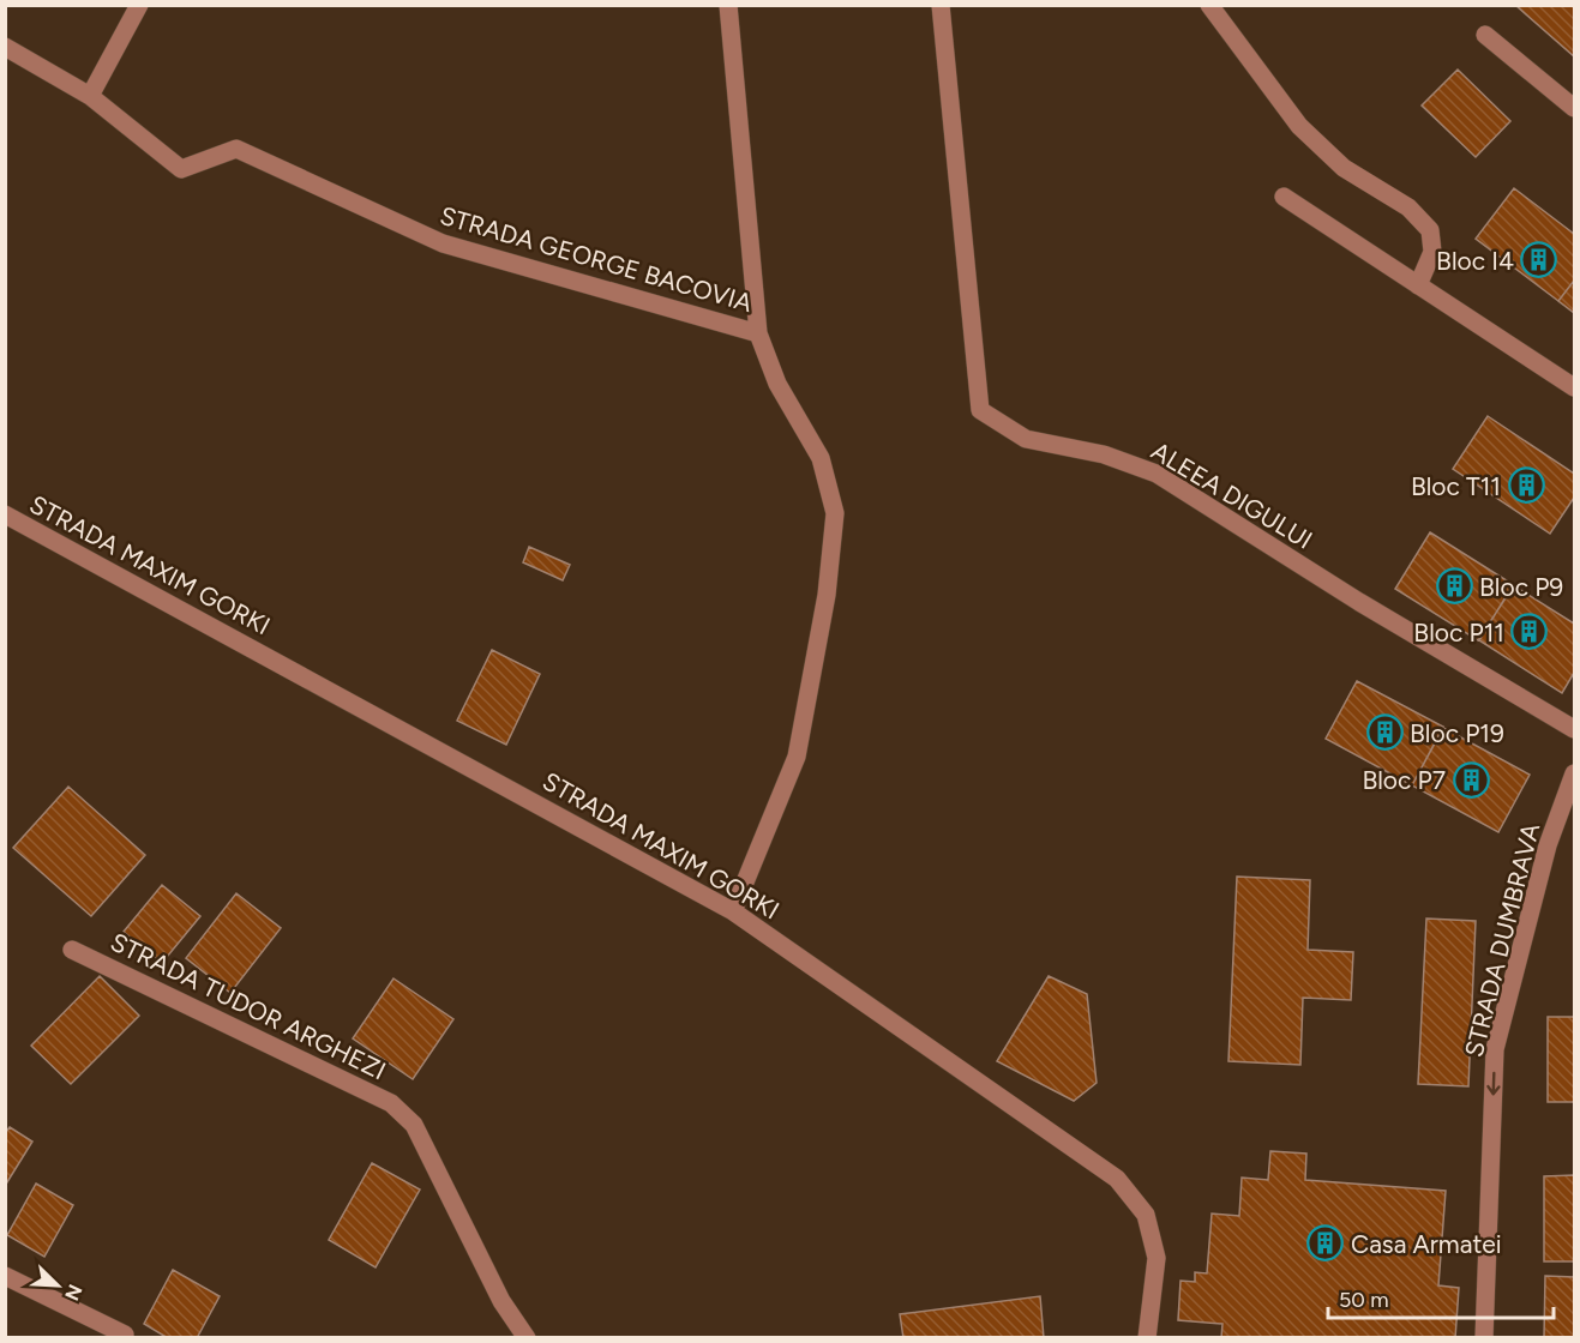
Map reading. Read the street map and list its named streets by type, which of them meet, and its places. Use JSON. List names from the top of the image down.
{
  "streets": {
    "street": [
      "STRADA GEORGE BACOVIA",
      "ALEEA DIGULUI",
      "STRADA MAXIM GORKI",
      "STRADA DUMBRAVA",
      "STRADA TUDOR ARGHEZI"
    ]
  },
  "one_way": ["STRADA DUMBRAVA"],
  "places": {
    "building": [
      "Bloc I4",
      "Bloc T11",
      "Bloc P9",
      "Bloc P11",
      "Bloc P19",
      "Bloc P7",
      "Casa Armatei"
    ]
  },
  "scale_bar": "50 m",
  "north": "bottom right"
}
